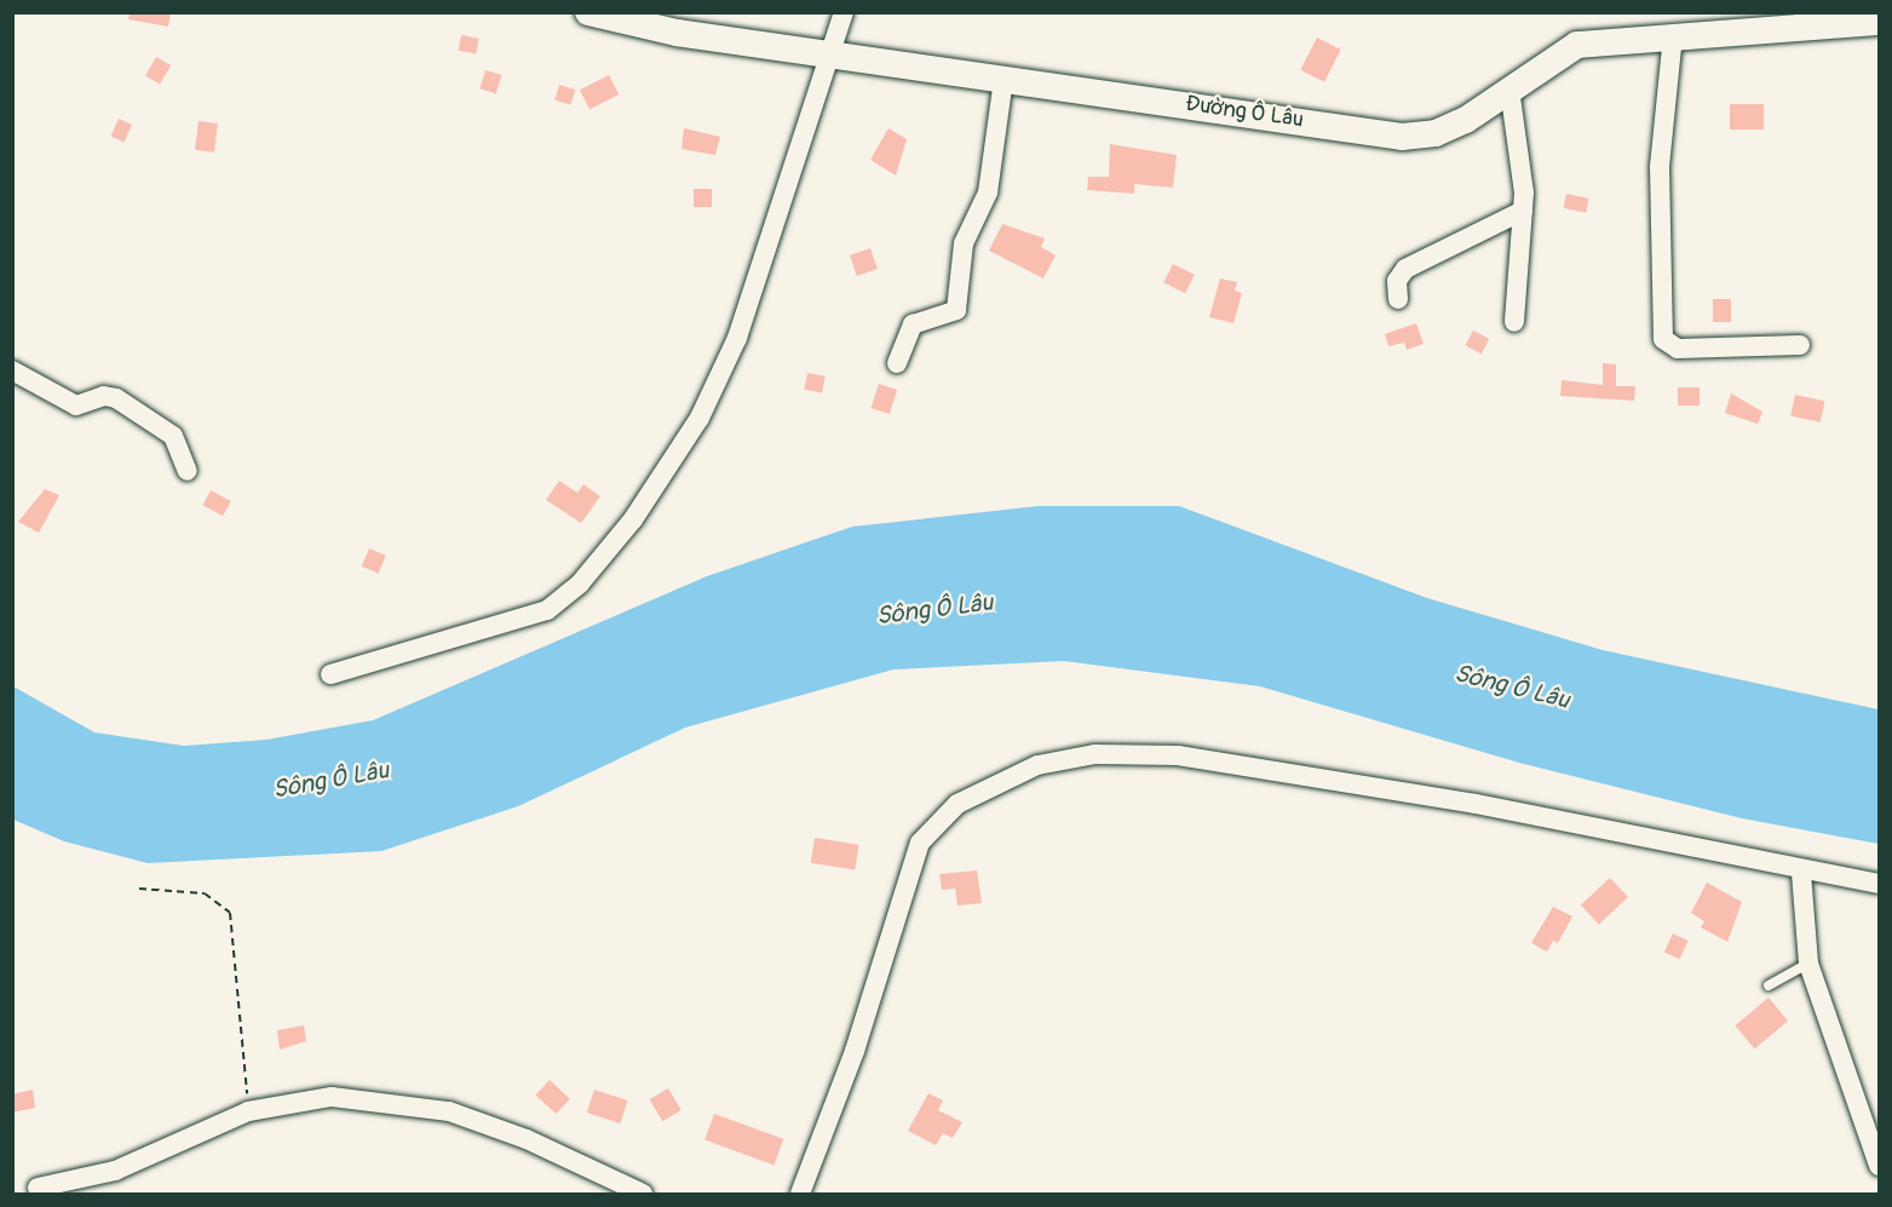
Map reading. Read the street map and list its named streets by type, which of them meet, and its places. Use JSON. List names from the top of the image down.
{
  "streets": {
    "main road": ["Đường Ô Lâu"]
  },
  "water": ["Sông Ô Lâu"]
}
